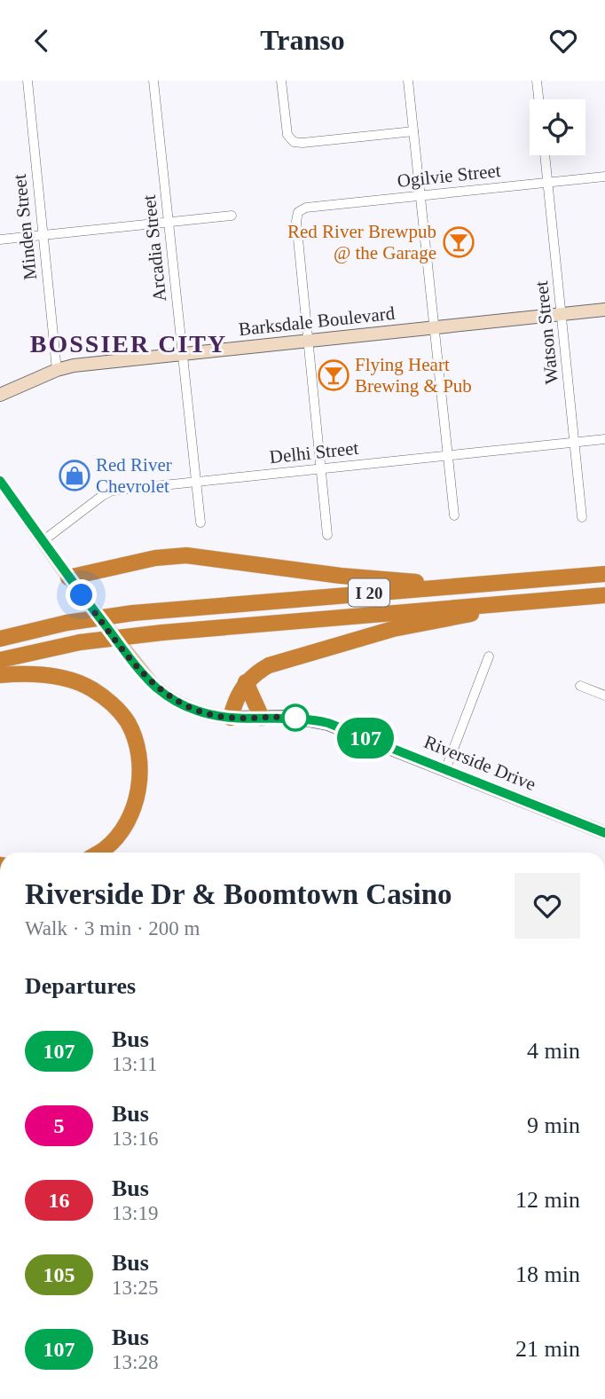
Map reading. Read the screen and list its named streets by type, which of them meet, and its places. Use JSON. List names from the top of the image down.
{
  "streets": {
    "highway": ["I 20"],
    "main road": ["Barksdale Boulevard", "Riverside Drive"],
    "street": [
      "Ogilvie Street",
      "Minden Street",
      "Arcadia Street",
      "Watson Street",
      "Delhi Street"
    ]
  },
  "crossings": [
    ["Ogilvie Street", "Barksdale Boulevard"],
    ["Ogilvie Street", "Watson Street"],
    ["Minden Street", "Barksdale Boulevard"],
    ["Arcadia Street", "Barksdale Boulevard"],
    ["Arcadia Street", "Delhi Street"],
    ["Barksdale Boulevard", "Watson Street"],
    ["Watson Street", "Delhi Street"]
  ],
  "districts": ["BOSSIER CITY"],
  "places": {
    "bar": ["Red River Brewpub @ the Garage", "Flying Heart Brewing & Pub"],
    "shop": ["Red River Chevrolet"]
  },
  "lines": ["bus line 107"],
  "page": {
    "header": "Transo",
    "on_map": "107",
    "heading": [
      ["Riverside Dr & Boomtown Casino", "Walk · 3 min · 200 m"],
      "Departures"
    ],
    "list": [
      {
        "mark": "107",
        "name": "Bus",
        "note": "13:11",
        "value": "4 min"
      },
      {
        "mark": "5",
        "name": "Bus",
        "note": "13:16",
        "value": "9 min"
      },
      {
        "mark": "16",
        "name": "Bus",
        "note": "13:19",
        "value": "12 min"
      },
      {
        "mark": "105",
        "name": "Bus",
        "note": "13:25",
        "value": "18 min"
      },
      {
        "mark": "107",
        "name": "Bus",
        "note": "13:28",
        "value": "21 min"
      }
    ]
  }
}
